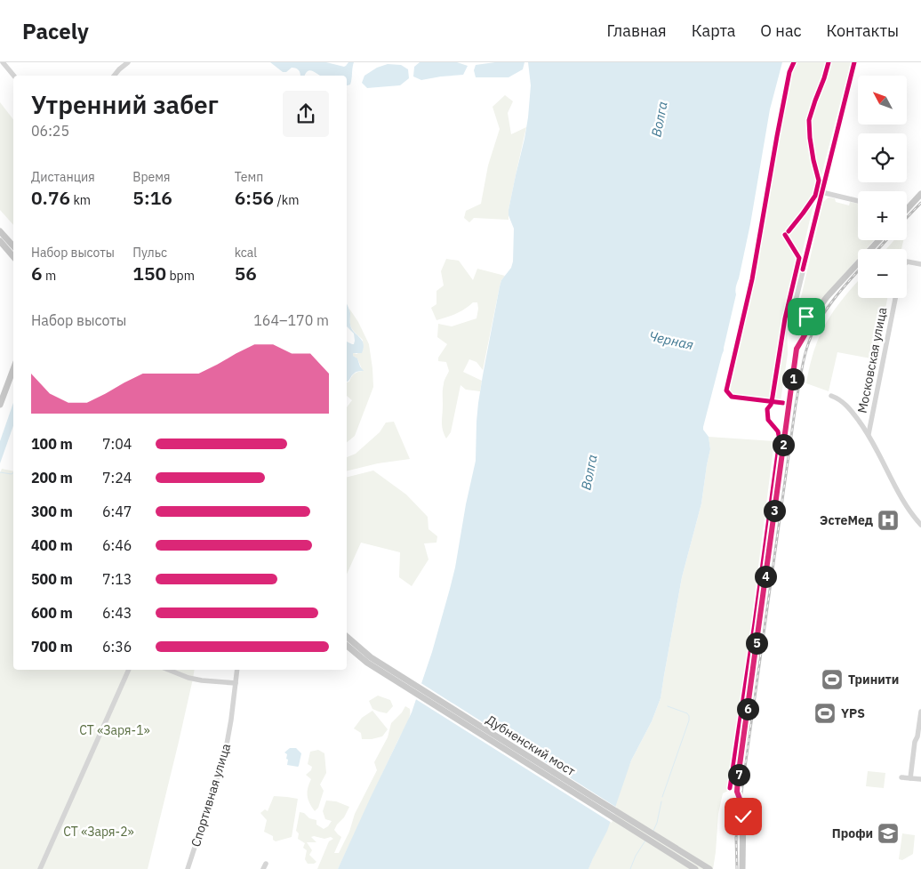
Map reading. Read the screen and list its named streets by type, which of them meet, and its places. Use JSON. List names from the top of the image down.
{
  "streets": {
    "main road": ["Дубненский мост"],
    "street": ["Московская улица", "Спортивная улица"]
  },
  "water": ["Волга", "Черная"],
  "parks": ["СТ «Заря-1»", "СТ «Заря-2»"],
  "places": {
    "hospital": ["ЭстеМед"],
    "sports": ["Тринити", "YPS"],
    "school or university": ["Профи"]
  },
  "north": "top left",
  "page": {
    "header": "Pacely",
    "nav": [
      "Главная",
      "Карта",
      "О нас",
      "Контакты"
    ],
    "map_buttons": ["+", "−"],
    "heading": ["Утренний забег", "06:25"],
    "stats": [
      ["Дистанция", "0.76 km"],
      ["Время", "5:16"],
      ["Темп", "6:56 /km"],
      ["Набор высоты", "6 m"],
      ["Пульс", "150 bpm"],
      ["kcal", "56"]
    ],
    "chart": ["Набор высоты", "164–170 m"],
    "pins": [
      "1",
      "2",
      "3",
      "4",
      "5",
      "6",
      "7"
    ],
    "list": [
      {
        "name": "100 m",
        "note": "7:04"
      },
      {
        "name": "200 m",
        "note": "7:24"
      },
      {
        "name": "300 m",
        "note": "6:47"
      },
      {
        "name": "400 m",
        "note": "6:46"
      },
      {
        "name": "500 m",
        "note": "7:13"
      },
      {
        "name": "600 m",
        "note": "6:43"
      },
      {
        "name": "700 m",
        "note": "6:36"
      }
    ]
  }
}
